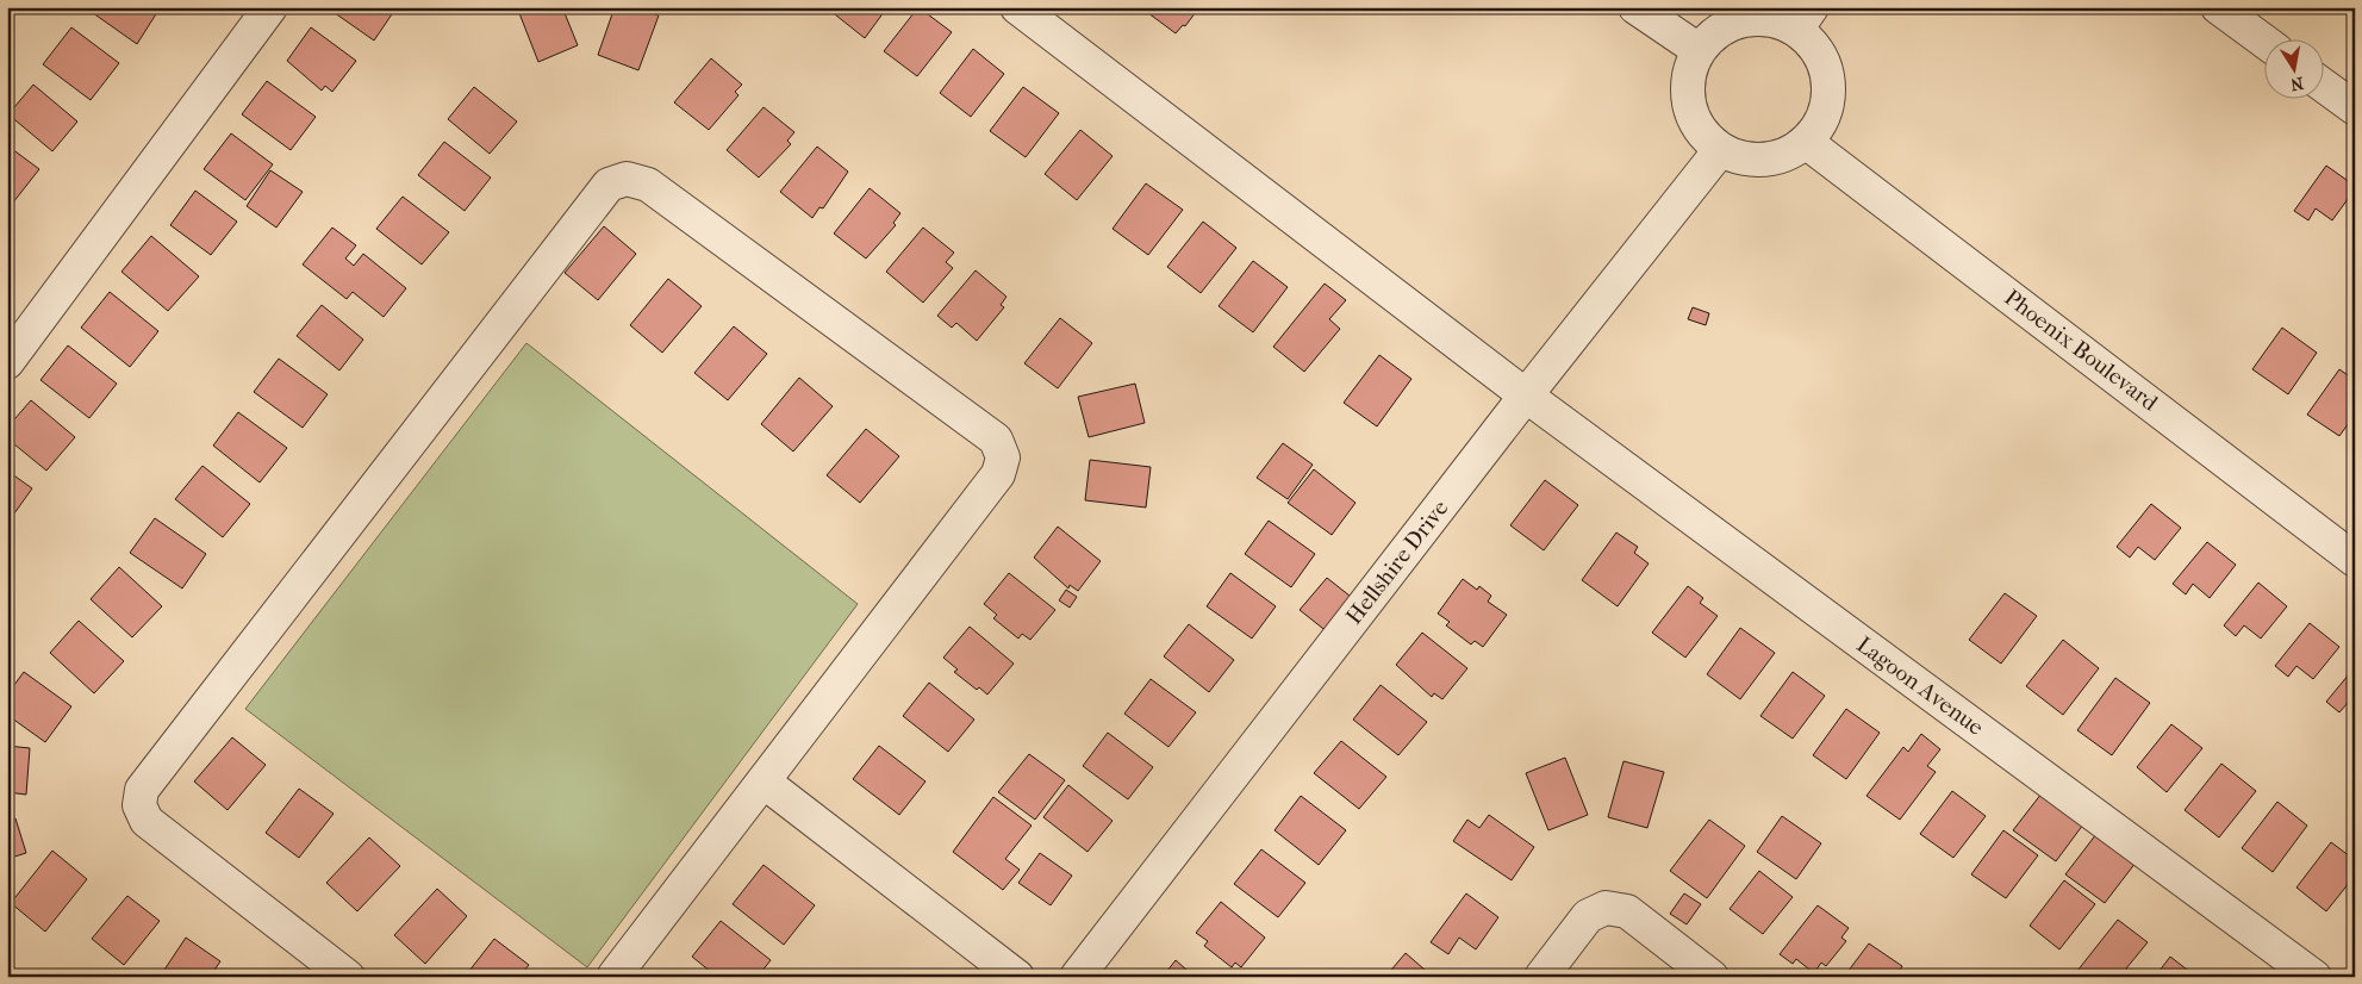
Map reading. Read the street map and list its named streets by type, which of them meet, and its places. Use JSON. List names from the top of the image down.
{
  "streets": {
    "street": ["Phoenix Boulevard", "Hellshire Drive", "Lagoon Avenue"]
  },
  "crossings": [
    ["Phoenix Boulevard", "Hellshire Drive"],
    ["Hellshire Drive", "Lagoon Avenue"]
  ],
  "north": "bottom"
}
